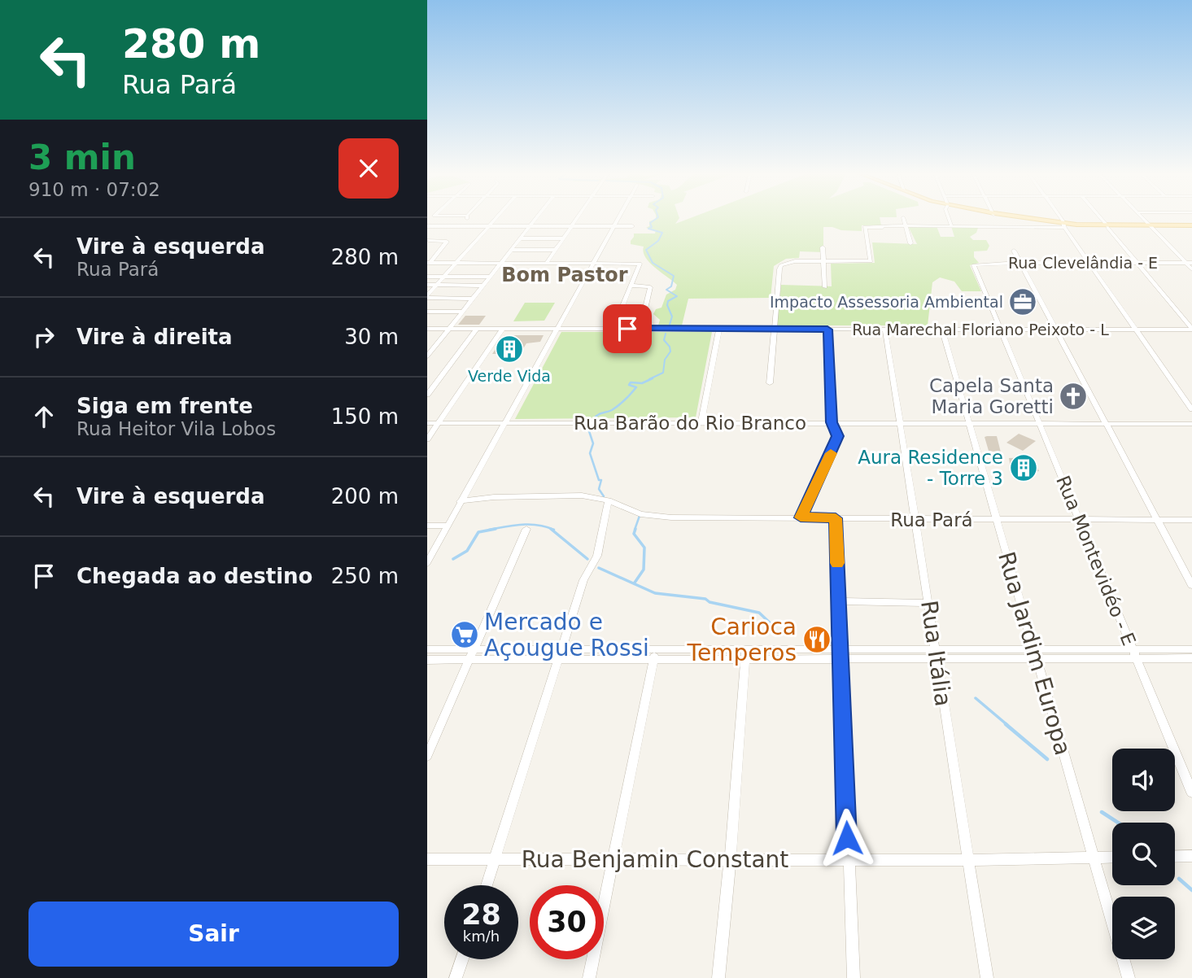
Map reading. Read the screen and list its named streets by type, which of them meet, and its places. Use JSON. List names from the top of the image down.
{
  "streets": {
    "street": [
      "Rua Clevelândia - E",
      "Rua Marechal Floriano Peixoto - L",
      "Rua Barão do Rio Branco",
      "Rua Pará",
      "Rua Montevidéo - E",
      "Rua Itália",
      "Rua Jardim Europa",
      "Rua Benjamin Constant"
    ]
  },
  "crossings": [
    ["Rua Clevelândia - E", "Rua Montevidéo - E"],
    ["Rua Marechal Floriano Peixoto - L", "Rua Montevidéo - E"],
    ["Rua Marechal Floriano Peixoto - L", "Rua Itália"],
    ["Rua Marechal Floriano Peixoto - L", "Rua Jardim Europa"],
    ["Rua Barão do Rio Branco", "Rua Montevidéo - E"],
    ["Rua Barão do Rio Branco", "Rua Itália"],
    ["Rua Barão do Rio Branco", "Rua Jardim Europa"],
    ["Rua Pará", "Rua Montevidéo - E"],
    ["Rua Pará", "Rua Itália"],
    ["Rua Pará", "Rua Jardim Europa"],
    ["Rua Itália", "Rua Benjamin Constant"],
    ["Rua Jardim Europa", "Rua Benjamin Constant"]
  ],
  "districts": ["Bom Pastor"],
  "places": {
    "office": ["Impacto Assessoria Ambiental"],
    "building": ["Verde Vida", "Aura Residence - Torre 3"],
    "church": ["Capela Santa Maria Goretti"],
    "supermarket": ["Mercado e Açougue Rossi"],
    "restaurant": ["Carioca Temperos"]
  },
  "page": {
    "turn": ["280 m", "Rua Pará"],
    "heading": ["3 min", "910 m · 07:02"],
    "list": [
      {
        "name": "Vire à esquerda",
        "note": "Rua Pará",
        "value": "280 m"
      },
      {
        "name": "Vire à direita",
        "value": "30 m"
      },
      {
        "name": "Siga em frente",
        "note": "Rua Heitor Vila Lobos",
        "value": "150 m"
      },
      {
        "name": "Vire à esquerda",
        "value": "200 m"
      },
      {
        "name": "Chegada ao destino",
        "value": "250 m"
      }
    ],
    "speed": "28 km/h",
    "limit": "30",
    "buttons": "Sair"
  }
}
